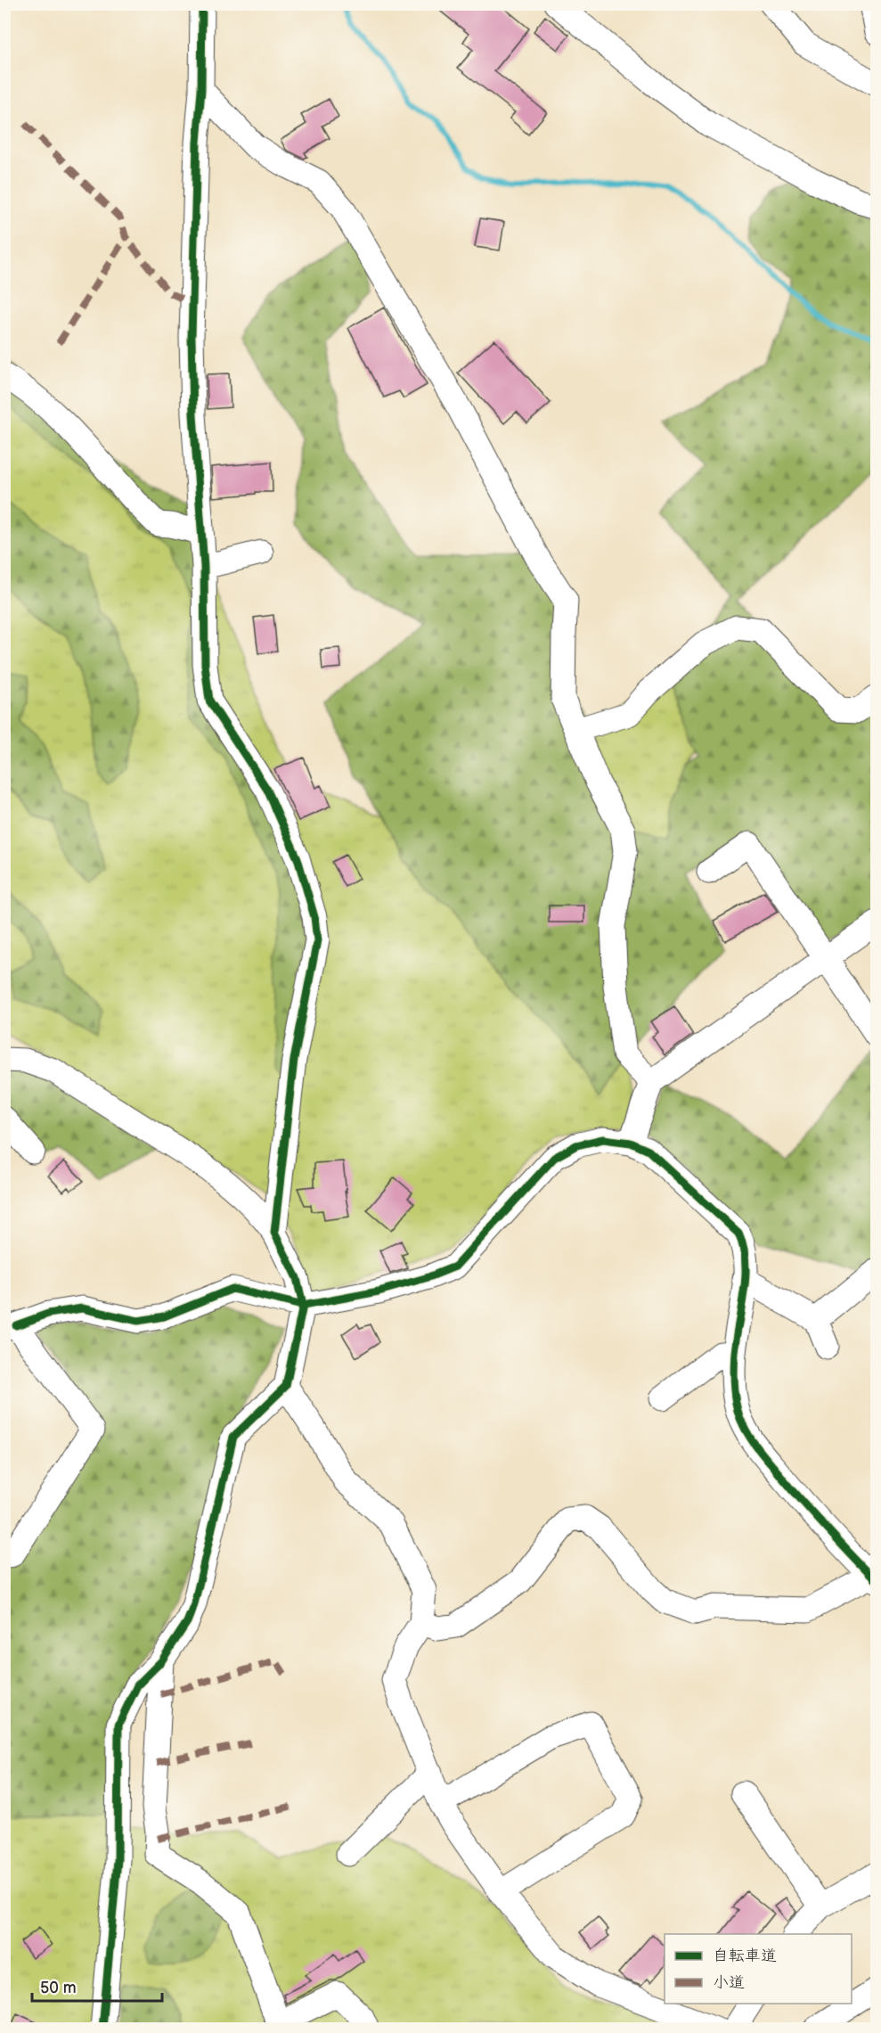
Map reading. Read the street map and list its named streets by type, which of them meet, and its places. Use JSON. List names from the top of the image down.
{
  "legend": ["自転車道", "小道"],
  "scale_bar": "50 m"
}
